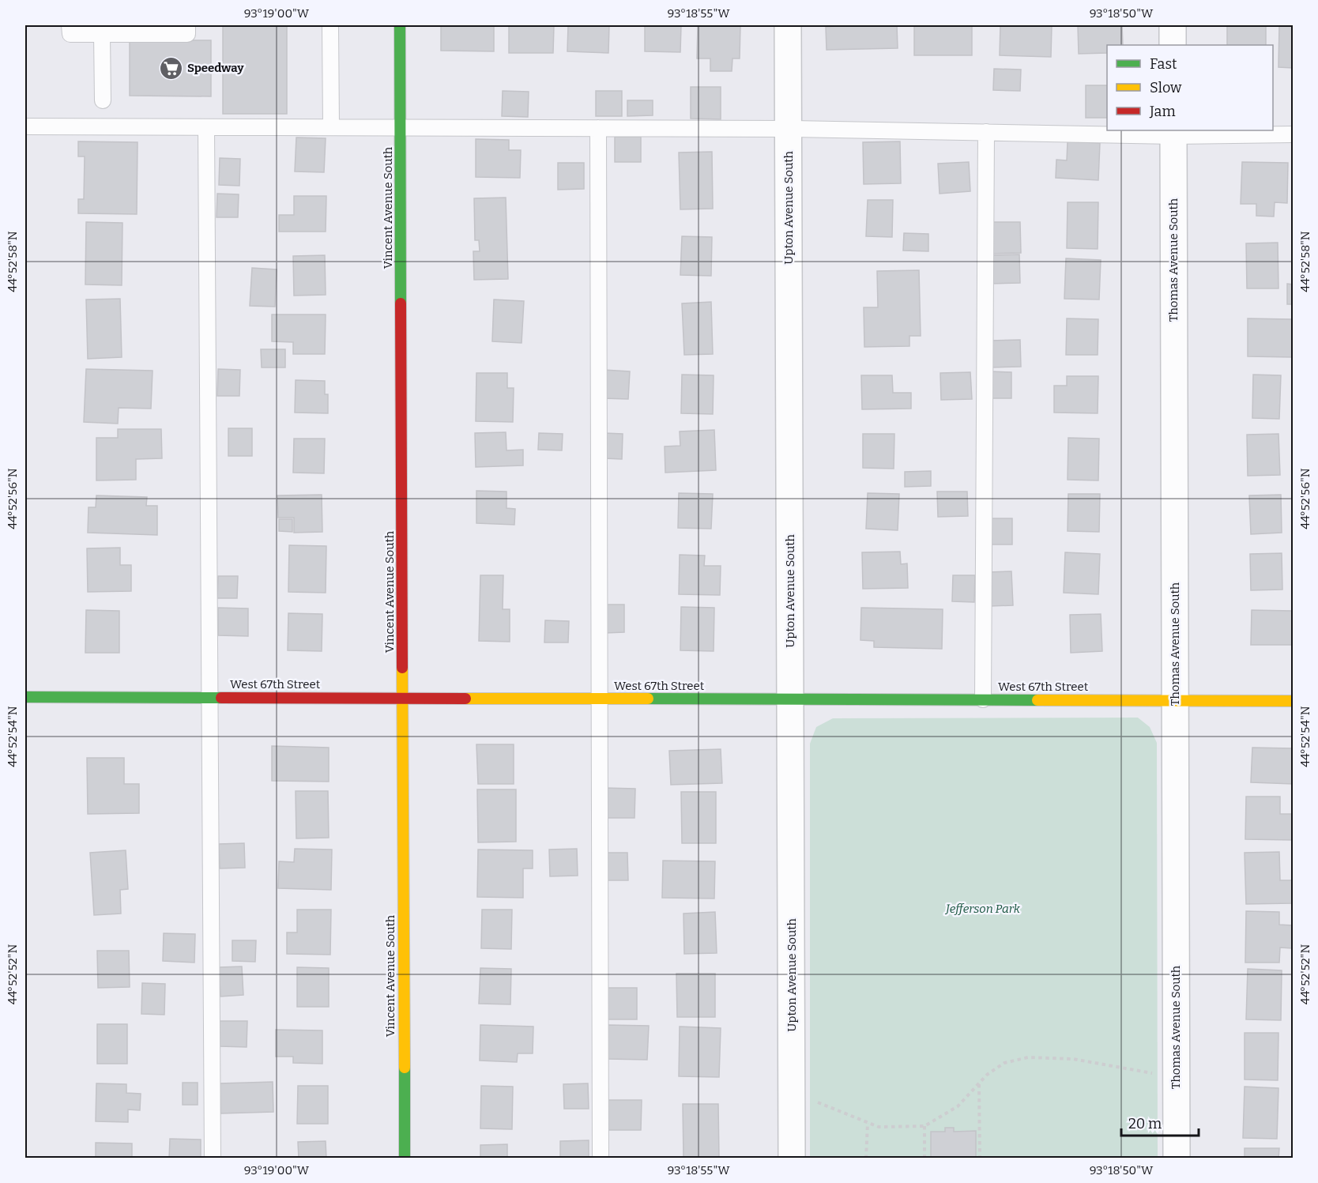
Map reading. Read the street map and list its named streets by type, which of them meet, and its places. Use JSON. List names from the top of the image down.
{
  "streets": {
    "street": [
      "Vincent Avenue South",
      "Upton Avenue South",
      "Thomas Avenue South",
      "West 67th Street"
    ]
  },
  "crossings": [
    ["Vincent Avenue South", "West 67th Street"],
    ["Upton Avenue South", "West 67th Street"],
    ["Thomas Avenue South", "West 67th Street"]
  ],
  "parks": ["Jefferson Park"],
  "places": {
    "supermarket": ["Speedway"]
  },
  "legend": ["Fast", "Slow", "Jam"],
  "scale_bar": "20 m",
  "coordinates": [
    "93°19'00\"W",
    "93°18'55\"W",
    "93°18'50\"W",
    "44°52'58\"N",
    "44°52'56\"N",
    "44°52'54\"N",
    "44°52'52\"N"
  ]
}
